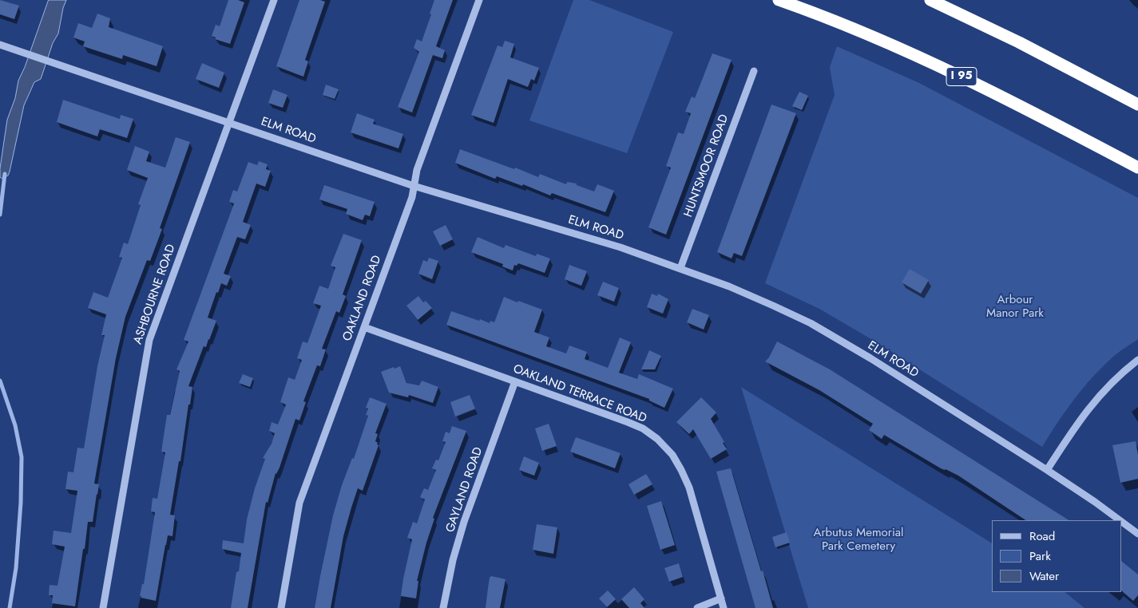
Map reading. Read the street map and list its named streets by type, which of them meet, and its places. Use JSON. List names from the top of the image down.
{
  "streets": {
    "highway": ["I 95"],
    "street": [
      "ELM ROAD",
      "HUNTSMOOR ROAD",
      "ASHBOURNE ROAD",
      "OAKLAND ROAD",
      "OAKLAND TERRACE ROAD",
      "GAYLAND ROAD"
    ]
  },
  "crossings": [
    ["ELM ROAD", "HUNTSMOOR ROAD"],
    ["ELM ROAD", "ASHBOURNE ROAD"],
    ["ELM ROAD", "OAKLAND ROAD"],
    ["OAKLAND ROAD", "OAKLAND TERRACE ROAD"],
    ["OAKLAND TERRACE ROAD", "GAYLAND ROAD"]
  ],
  "parks": ["Arbour Manor Park", "Arbutus Memorial Park Cemetery"],
  "legend": ["Road", "Park", "Water"]
}
